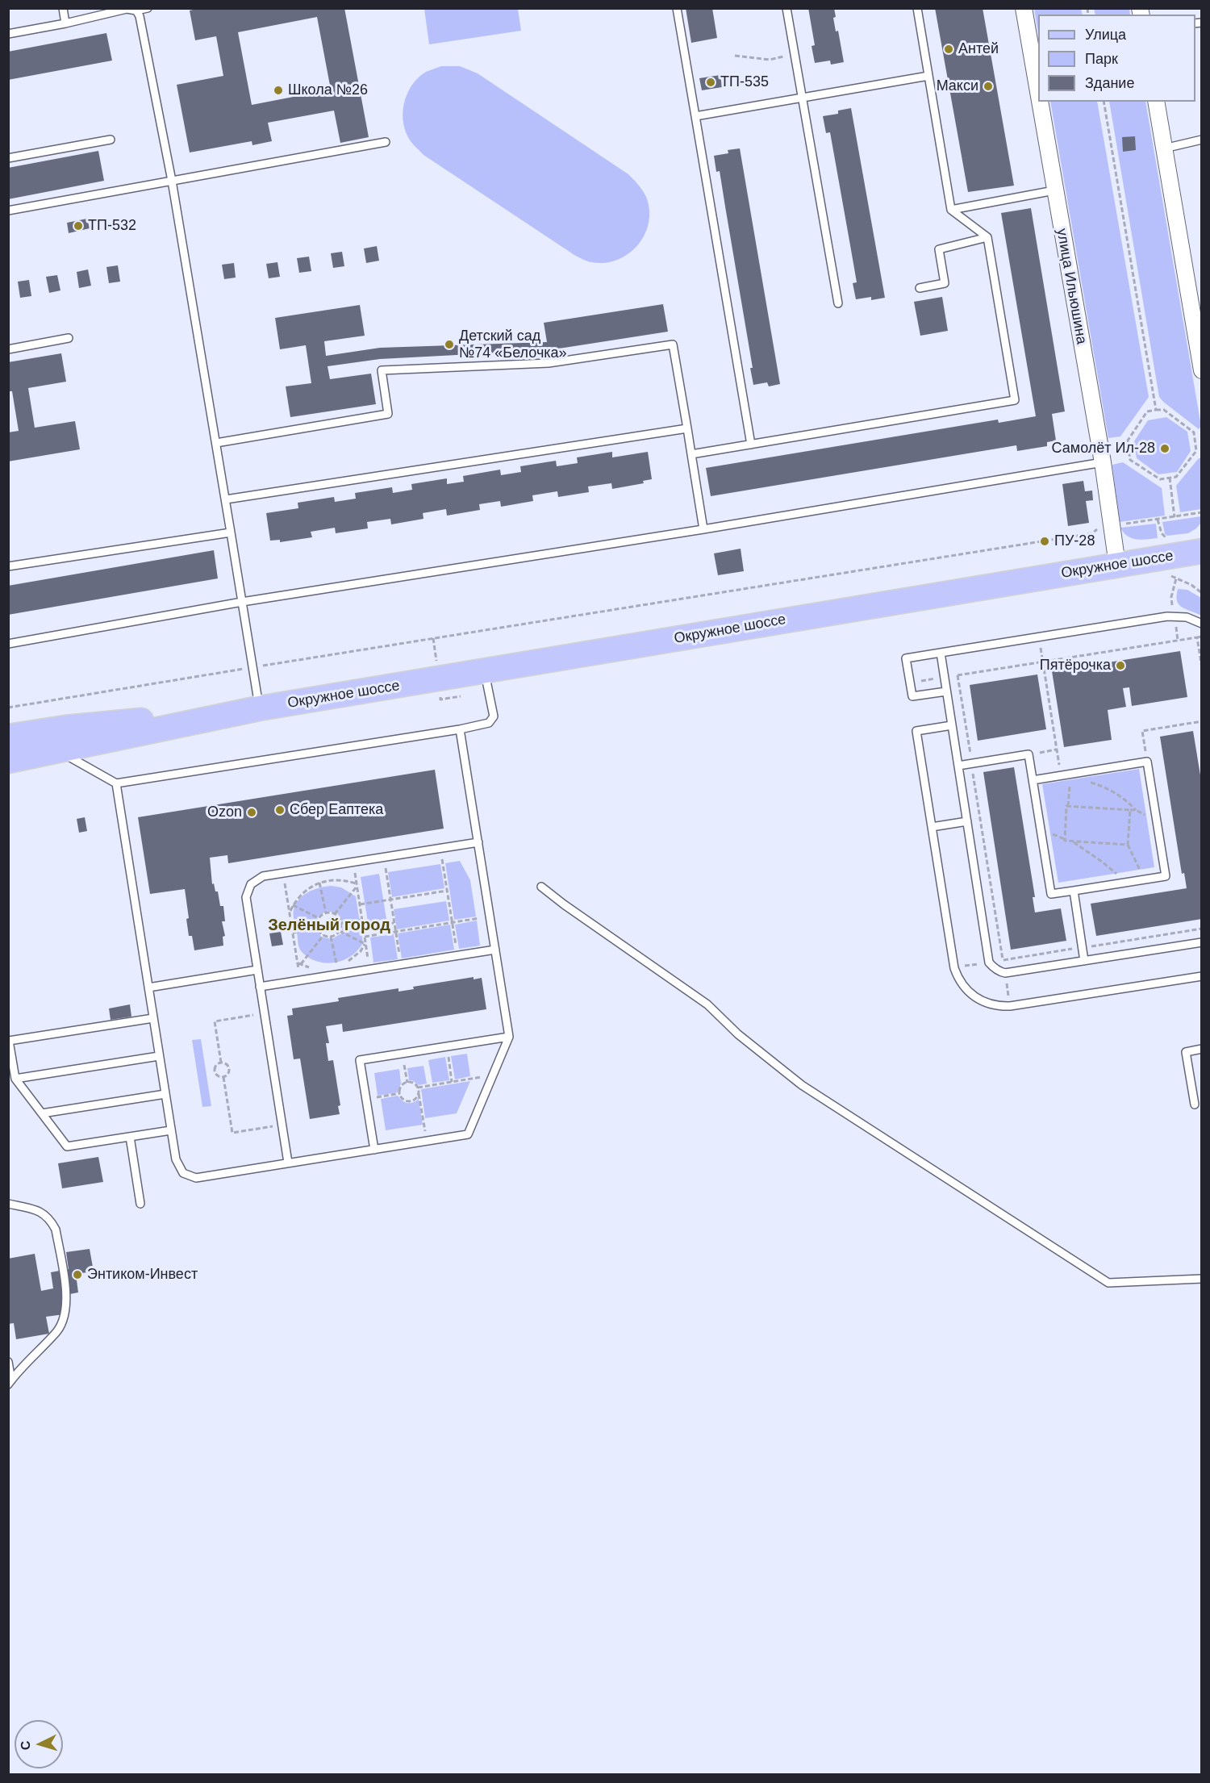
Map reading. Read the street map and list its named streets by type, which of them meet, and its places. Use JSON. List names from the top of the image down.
{
  "streets": {
    "main road": ["Окружное шоссе"],
    "street": ["улица Ильюшина"]
  },
  "crossings": [
    ["улица Ильюшина", "Окружное шоссе"]
  ],
  "districts": ["Зелёный город"],
  "places": [
    "Антей",
    "ТП-535",
    "Макси",
    "Школа №26",
    "ТП-532",
    "Детский сад №74 «Белочка»",
    "Самолёт Ил-28",
    "ПУ-28",
    "Пятёрочка",
    "Сбер Еаптека",
    "Ozon",
    "Энтиком-Инвест"
  ],
  "legend": ["Улица", "Парк", "Здание"],
  "north": "left"
}
